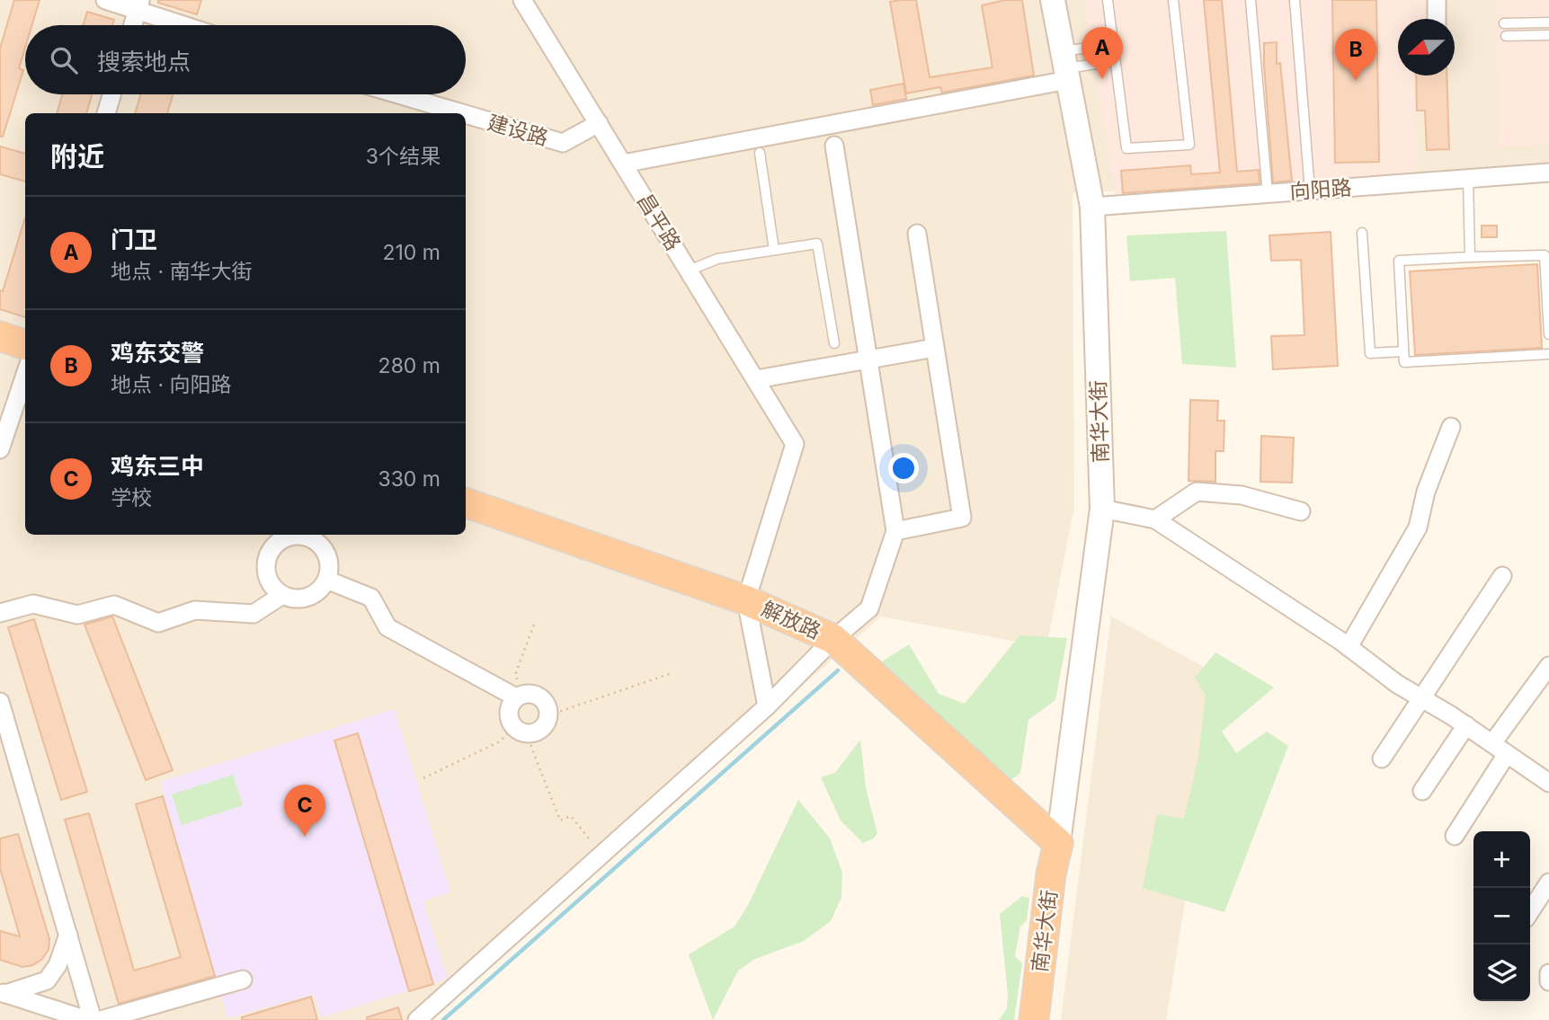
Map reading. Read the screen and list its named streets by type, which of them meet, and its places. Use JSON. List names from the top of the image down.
{
  "streets": {
    "highway": ["南华大街", "解放路"],
    "street": ["建设路", "向阳路", "昌平路"]
  },
  "crossings": [
    ["建设路", "昌平路"],
    ["向阳路", "南华大街"],
    ["昌平路", "解放路"],
    ["南华大街", "解放路"]
  ],
  "north": "left",
  "page": {
    "search": "搜索地点",
    "pins": ["A", "B", "C"],
    "heading": ["附近", "3个结果"],
    "list": [
      {
        "mark": "A",
        "name": "门卫",
        "note": "地点 · 南华大街",
        "value": "210 m"
      },
      {
        "mark": "B",
        "name": "鸡东交警",
        "note": "地点 · 向阳路",
        "value": "280 m"
      },
      {
        "mark": "C",
        "name": "鸡东三中",
        "note": "学校",
        "value": "330 m"
      }
    ],
    "map_buttons": ["+", "−"]
  }
}
